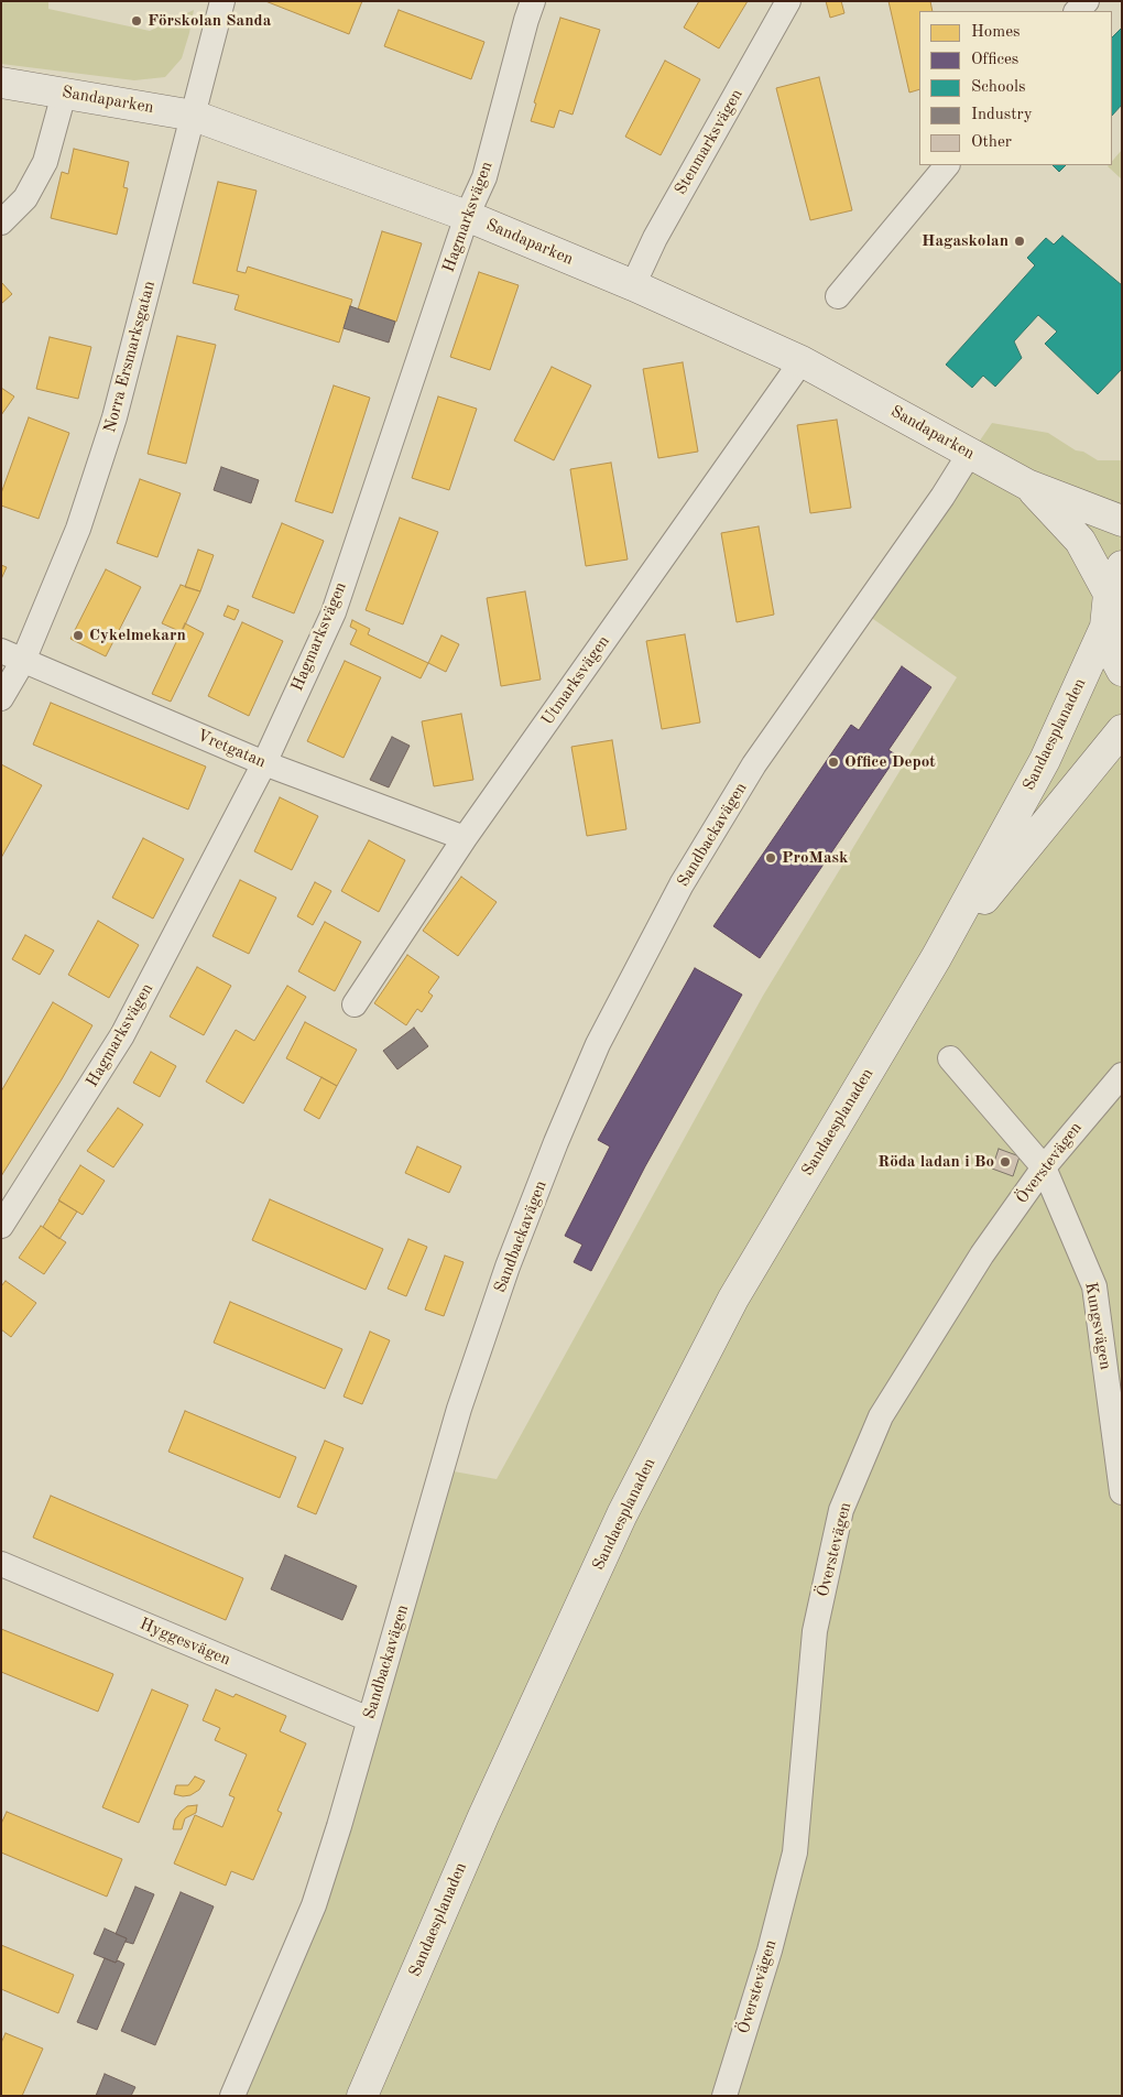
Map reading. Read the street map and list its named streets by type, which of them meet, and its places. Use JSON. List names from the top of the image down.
{
  "streets": {
    "main road": ["Sandaparken", "Sandaesplanaden"],
    "street": [
      "Stenmarksvägen",
      "Hagmarksvägen",
      "Norra Ersmarksgatan",
      "Utmarksvägen",
      "Vretgatan",
      "Sandbackavägen",
      "Överstevägen",
      "Kungsvägen",
      "Hyggesvägen"
    ]
  },
  "crossings": [
    ["Sandaparken", "Stenmarksvägen"],
    ["Sandaparken", "Hagmarksvägen"],
    ["Sandaparken", "Norra Ersmarksgatan"],
    ["Sandaparken", "Utmarksvägen"],
    ["Sandaparken", "Sandbackavägen"],
    ["Hagmarksvägen", "Vretgatan"],
    ["Norra Ersmarksgatan", "Vretgatan"],
    ["Utmarksvägen", "Vretgatan"],
    ["Sandbackavägen", "Hyggesvägen"],
    ["Överstevägen", "Kungsvägen"]
  ],
  "places": [
    "Förskolan Sanda",
    "Hagaskolan",
    "Cykelmekarn",
    "Office Depot",
    "ProMask",
    "Röda ladan i Bo"
  ],
  "legend": [
    "Homes",
    "Offices",
    "Schools",
    "Industry",
    "Other"
  ]
}
